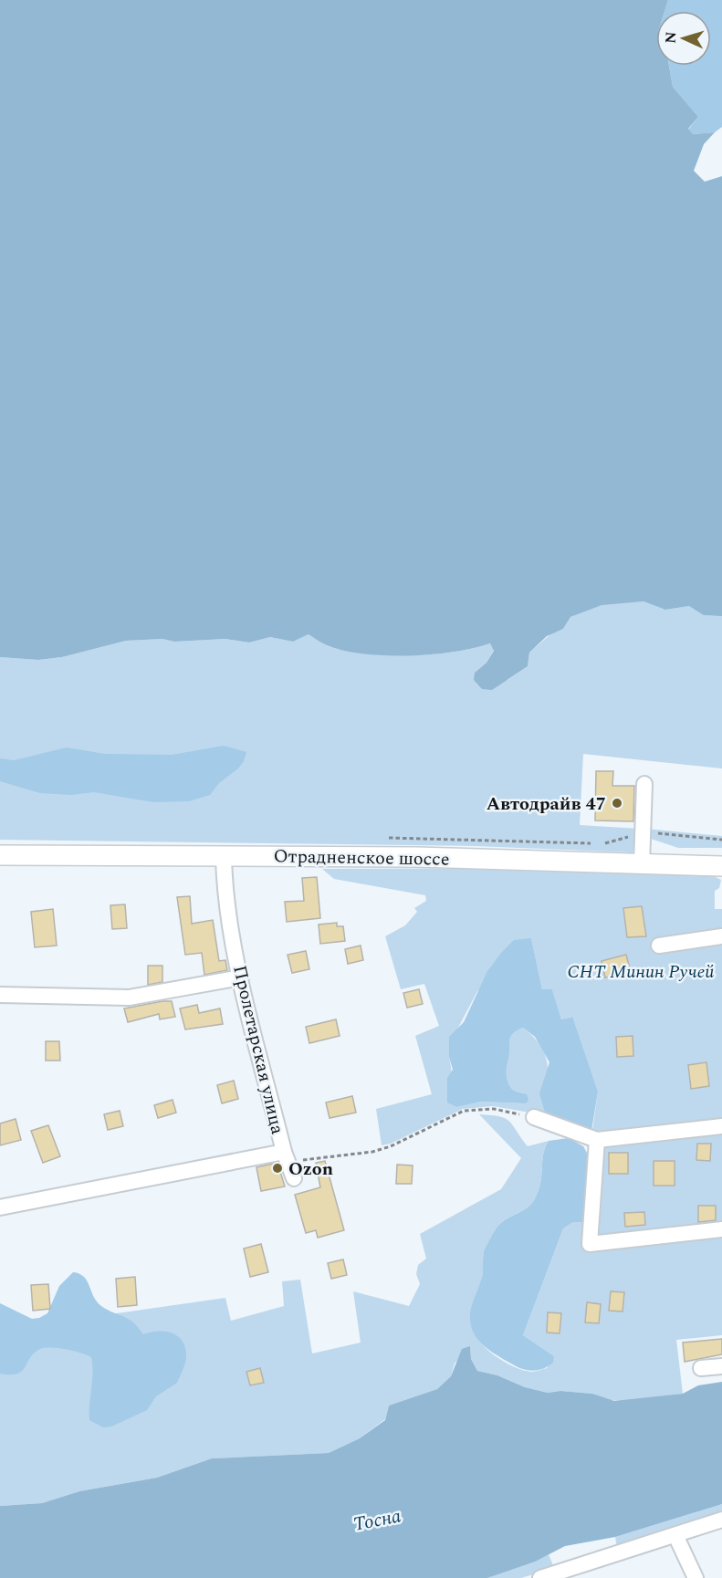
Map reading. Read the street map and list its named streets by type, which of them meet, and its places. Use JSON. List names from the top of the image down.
{
  "streets": {
    "main road": ["Отрадненское шоссе"],
    "street": ["Пролетарская улица"]
  },
  "crossings": [
    ["Отрадненское шоссе", "Пролетарская улица"]
  ],
  "water": ["Тосна"],
  "parks": ["СНТ Минин Ручей"],
  "places": ["Автодрайв 47", "Ozon"],
  "north": "left"
}
